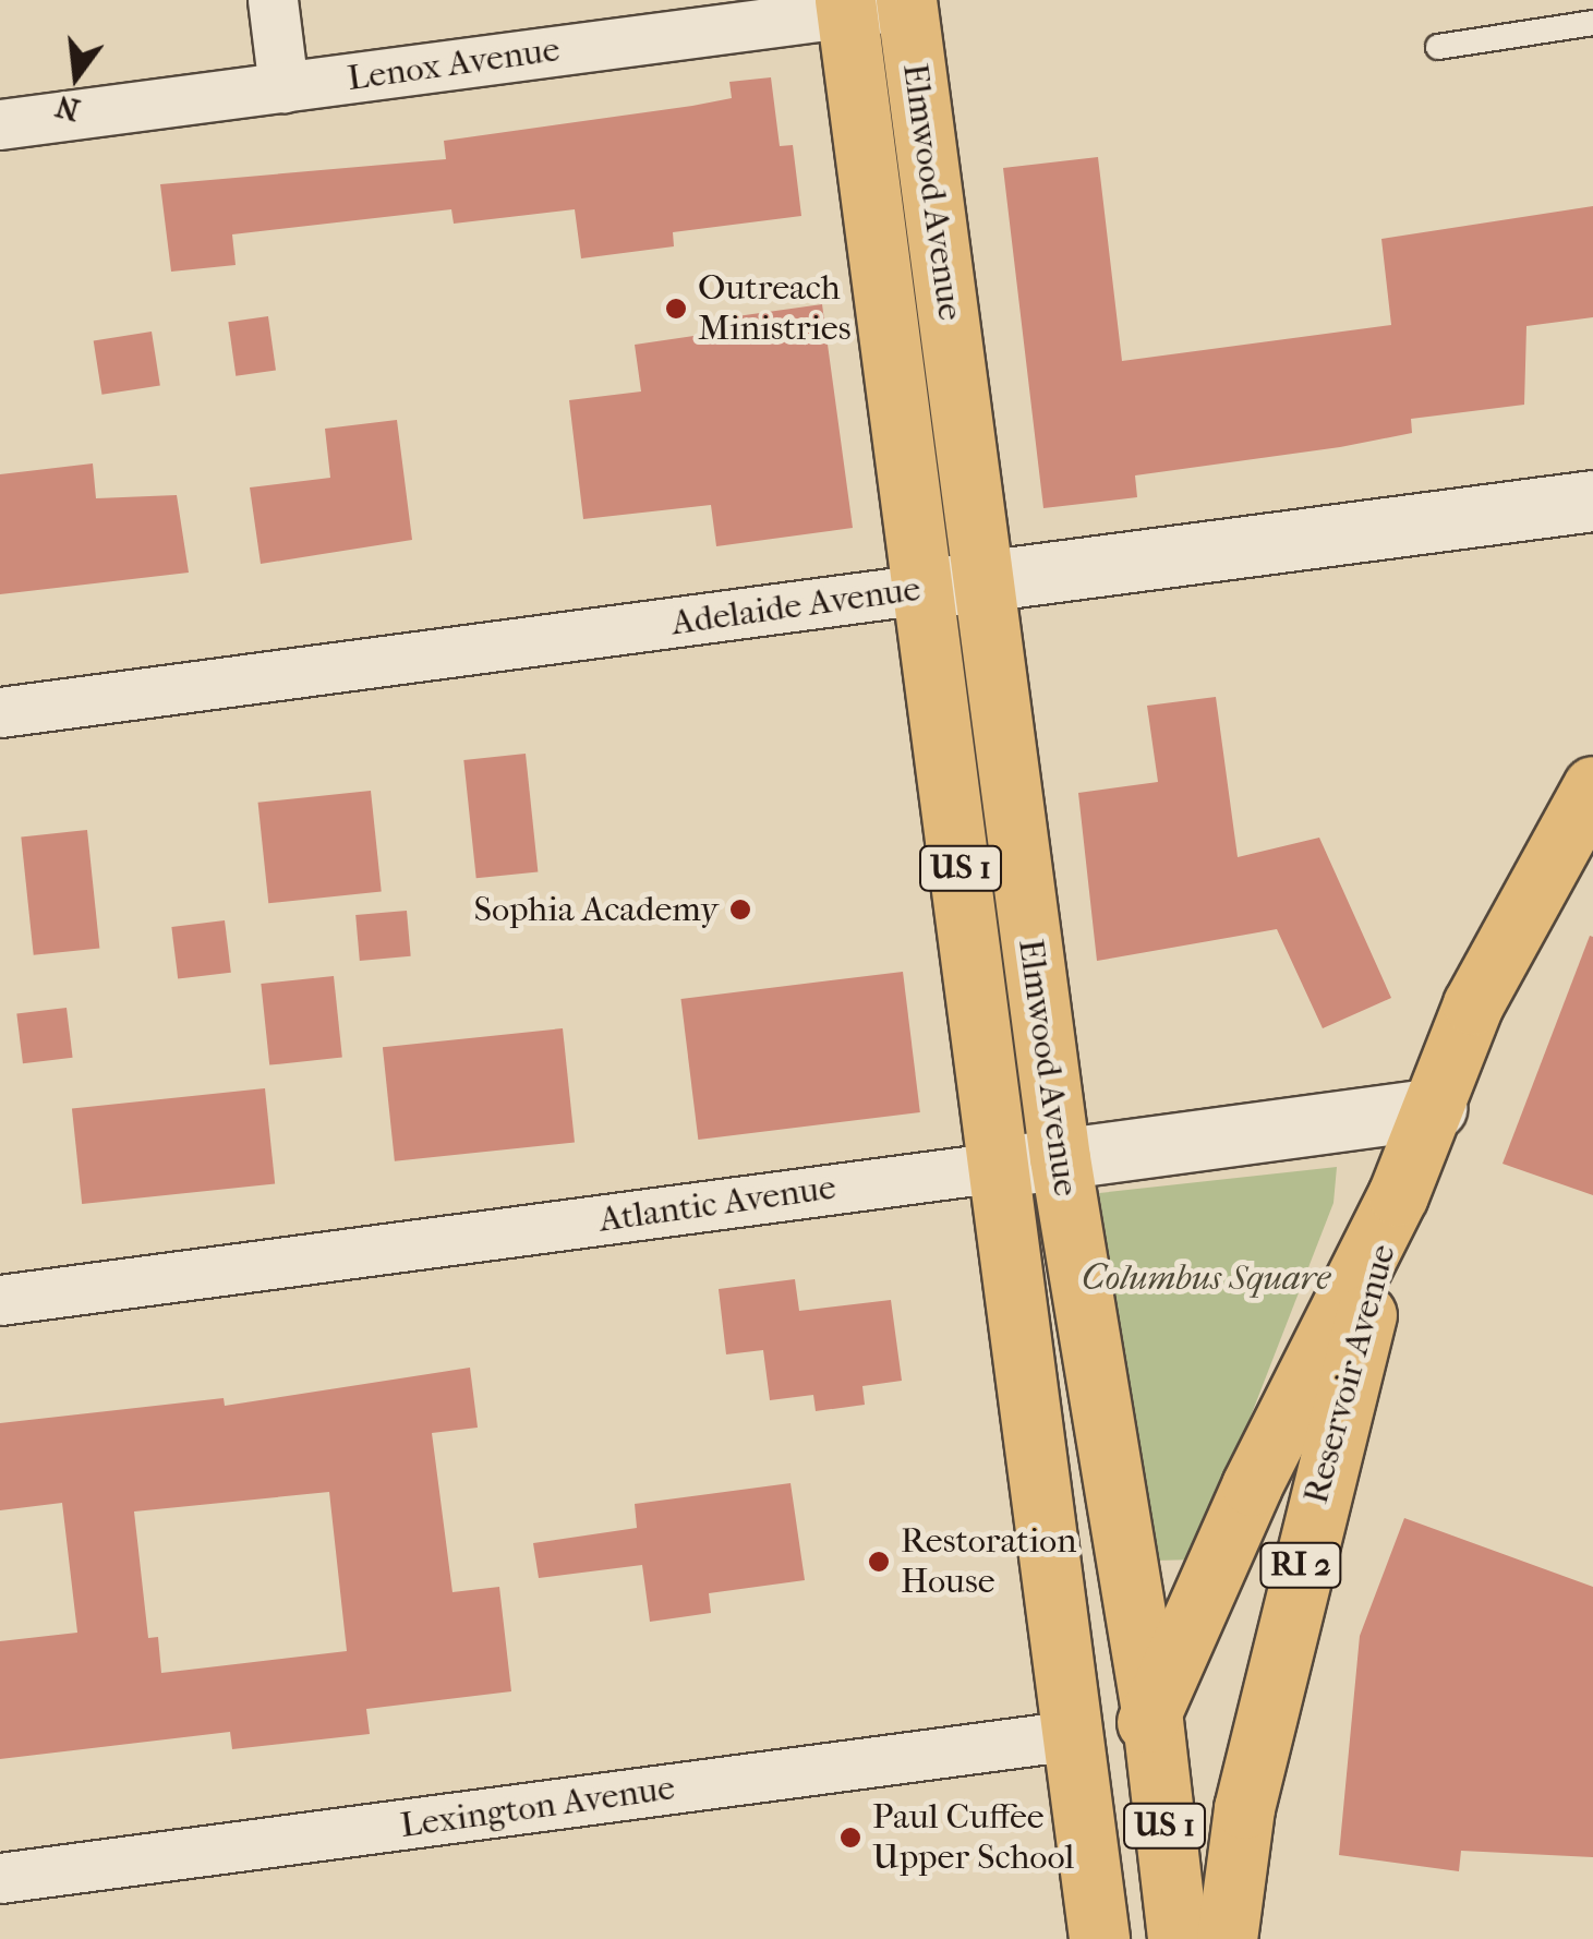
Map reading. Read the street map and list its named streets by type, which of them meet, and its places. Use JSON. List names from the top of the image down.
{
  "streets": {
    "main road": [
      "Elmwood Avenue",
      "US 1",
      "Reservoir Avenue",
      "RI 2"
    ],
    "street": [
      "Lenox Avenue",
      "Adelaide Avenue",
      "Atlantic Avenue",
      "Lexington Avenue"
    ]
  },
  "crossings": [
    ["Lenox Avenue", "Elmwood Avenue"],
    ["Elmwood Avenue", "Adelaide Avenue"],
    ["Elmwood Avenue", "Atlantic Avenue"],
    ["Elmwood Avenue", "Reservoir Avenue"],
    ["Elmwood Avenue", "Lexington Avenue"],
    ["Atlantic Avenue", "Reservoir Avenue"]
  ],
  "parks": ["Columbus Square"],
  "places": [
    "Outreach Ministries",
    "Sophia Academy",
    "Restoration House",
    "Paul Cuffee Upper School"
  ],
  "north": "bottom"
}
